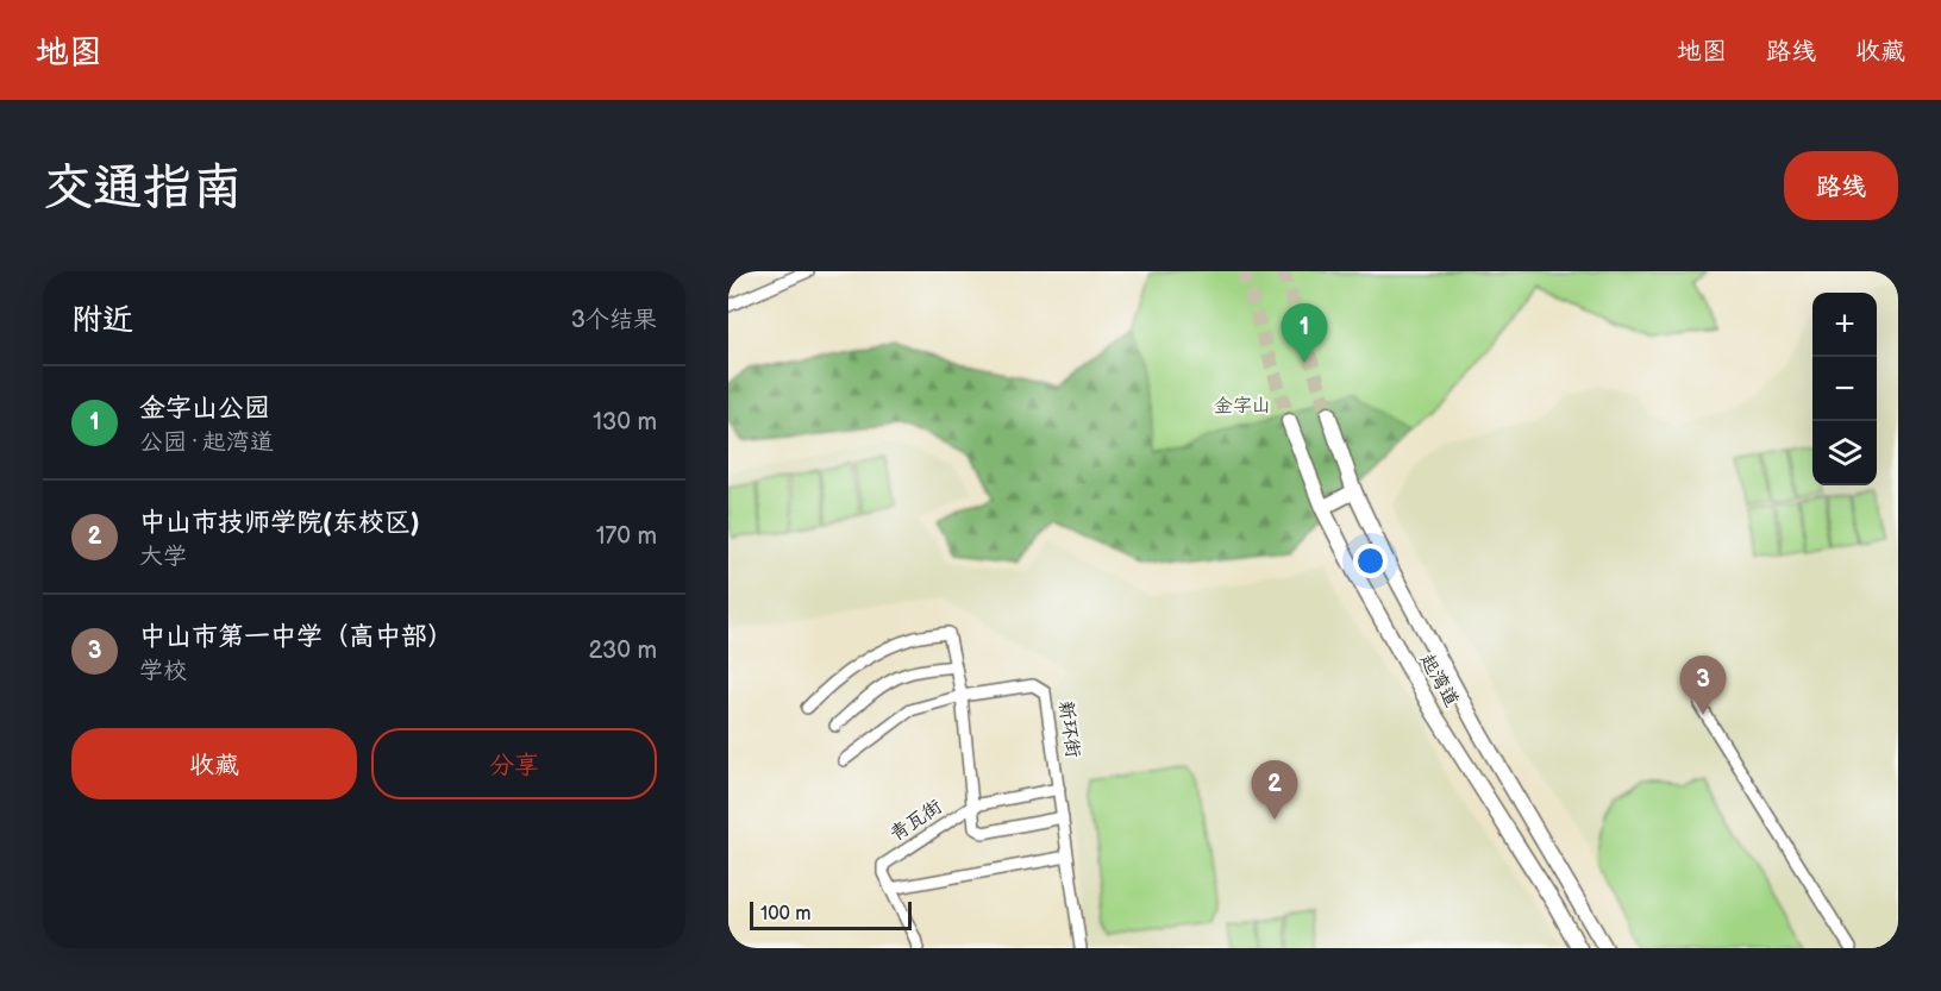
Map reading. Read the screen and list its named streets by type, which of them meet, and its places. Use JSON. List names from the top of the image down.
{
  "streets": {
    "main road": ["起湾道"],
    "street": ["新环街", "青瓦街"]
  },
  "crossings": [
    ["新环街", "青瓦街"]
  ],
  "parks": ["金字山"],
  "scale_bar": "100 m",
  "page": {
    "header": "地图",
    "nav": ["地图", "路线", "收藏"],
    "buttons": [
      "路线",
      ["收藏", "分享"]
    ],
    "title": "交通指南",
    "heading": ["附近", "3个结果"],
    "map_buttons": ["+", "−"],
    "pins": ["1", "3", "2"],
    "list": [
      {
        "mark": "1",
        "name": "金字山公园",
        "note": "公园 · 起湾道",
        "value": "130 m"
      },
      {
        "mark": "2",
        "name": "中山市技师学院(东校区)",
        "note": "大学",
        "value": "170 m"
      },
      {
        "mark": "3",
        "name": "中山市第一中学（高中部）",
        "note": "学校",
        "value": "230 m"
      }
    ],
    "scale": "100 m"
  }
}
